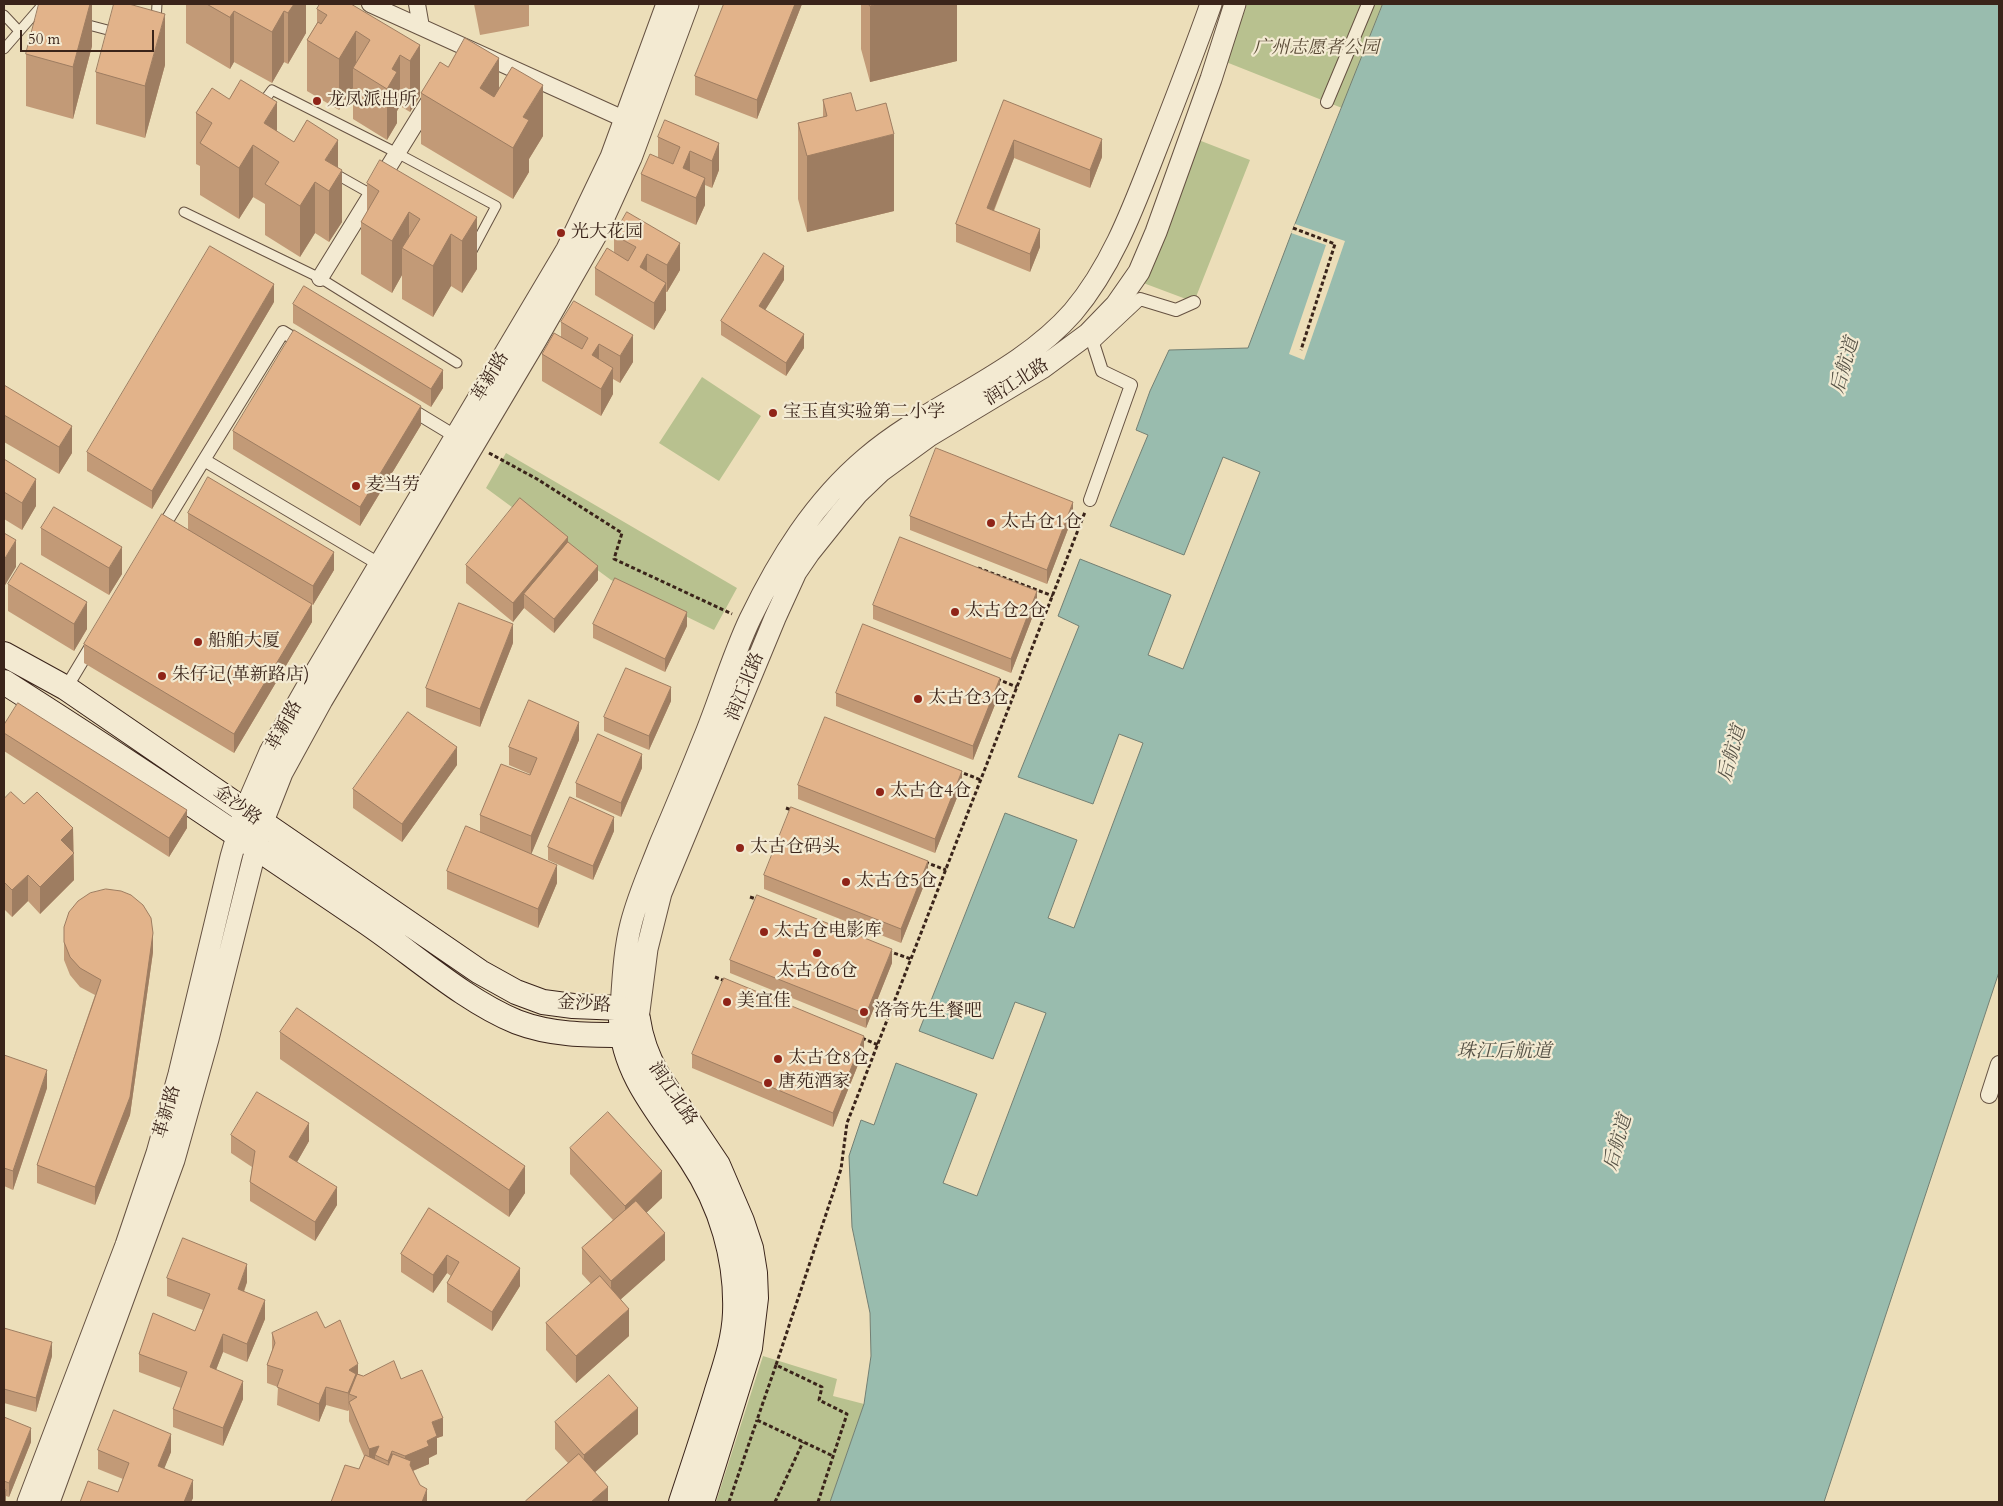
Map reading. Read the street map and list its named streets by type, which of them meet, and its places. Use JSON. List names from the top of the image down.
{
  "streets": {
    "main road": ["润江北路", "金沙路"],
    "street": ["革新路"]
  },
  "crossings": [
    ["革新路", "金沙路"],
    ["润江北路", "金沙路"]
  ],
  "water": ["后航道", "珠江后航道"],
  "parks": ["广州志愿者公园"],
  "places": [
    "龙凤派出所",
    "光大花园",
    "宝玉直实验第二小学",
    "麦当劳",
    "太古仓1仓",
    "太古仓2仓",
    "船舶大厦",
    "朱仔记(革新路店)",
    "太古仓3仓",
    "太古仓4仓",
    "太古仓码头",
    "太古仓5仓",
    "太古仓电影库",
    "太古仓6仓",
    "美宜佳",
    "洛奇先生餐吧",
    "太古仓8仓",
    "唐苑酒家"
  ],
  "scale_bar": "50 m"
}
